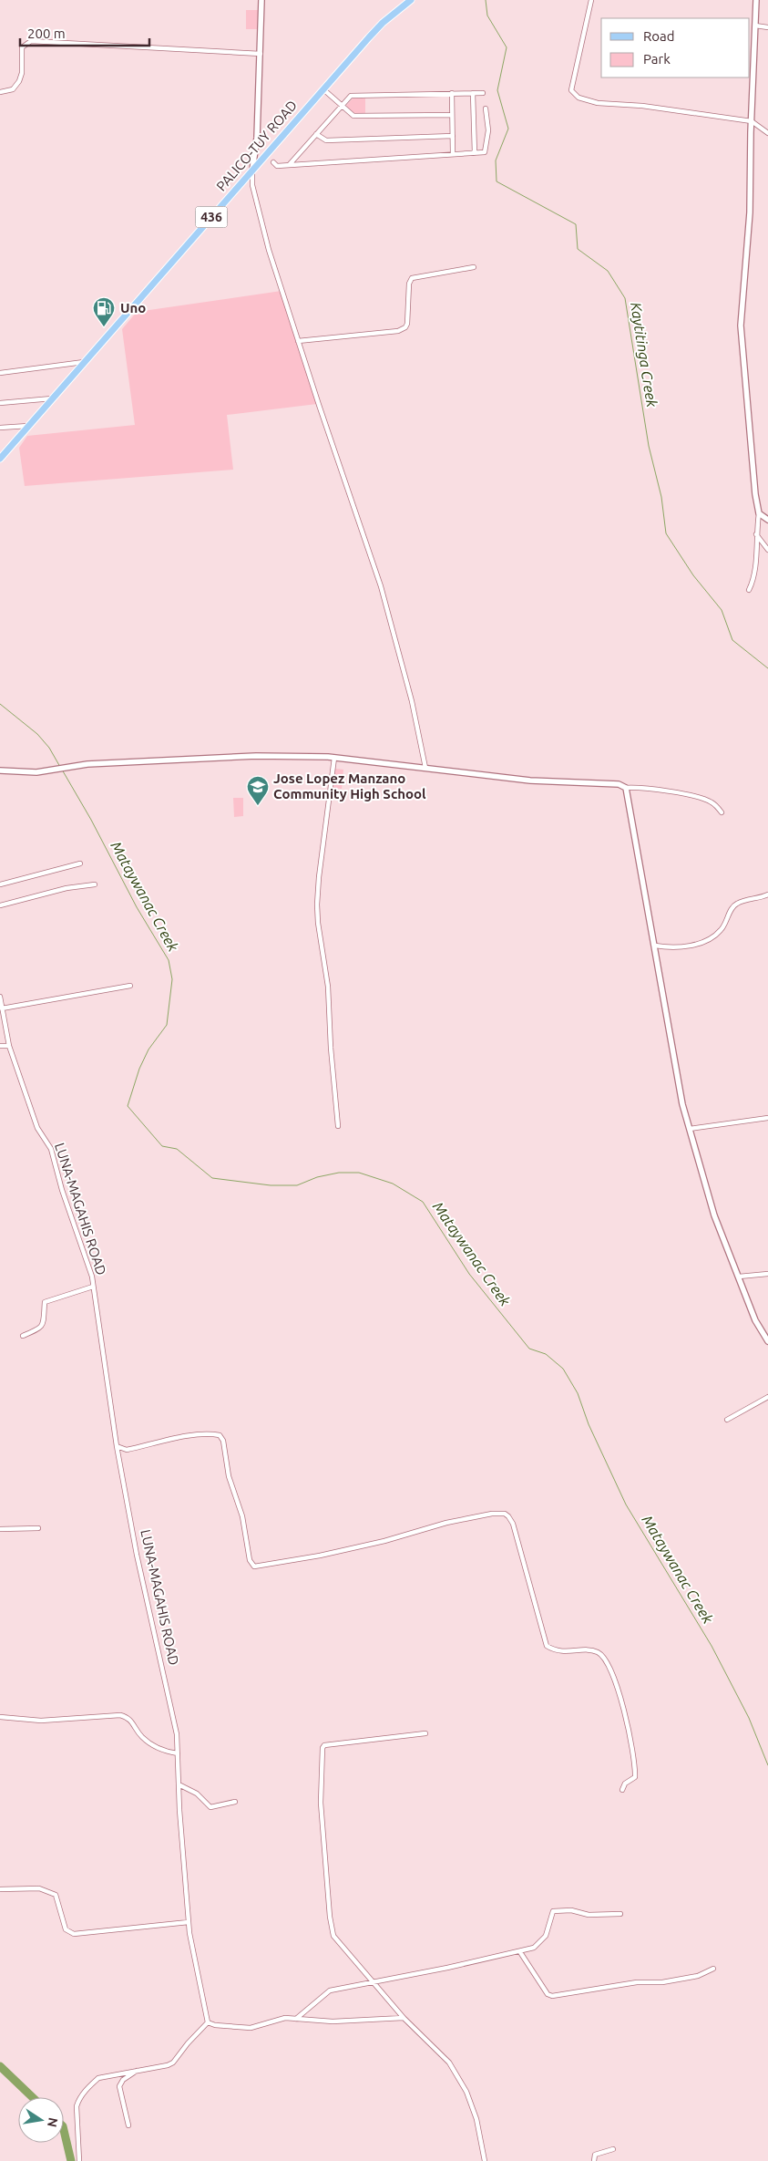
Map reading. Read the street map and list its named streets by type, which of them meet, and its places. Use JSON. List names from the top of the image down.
{
  "streets": {
    "main road": ["PALICO-TUY ROAD", "436"],
    "street": ["LUNA-MAGAHIS ROAD"]
  },
  "water": ["Kaytitinga Creek", "Mataywanac Creek"],
  "places": {
    "fuel station": ["Uno"],
    "school or university": ["Jose Lopez Manzano Community High School"]
  },
  "legend": ["Road", "Park"],
  "scale_bar": "200 m",
  "north": "right"
}
